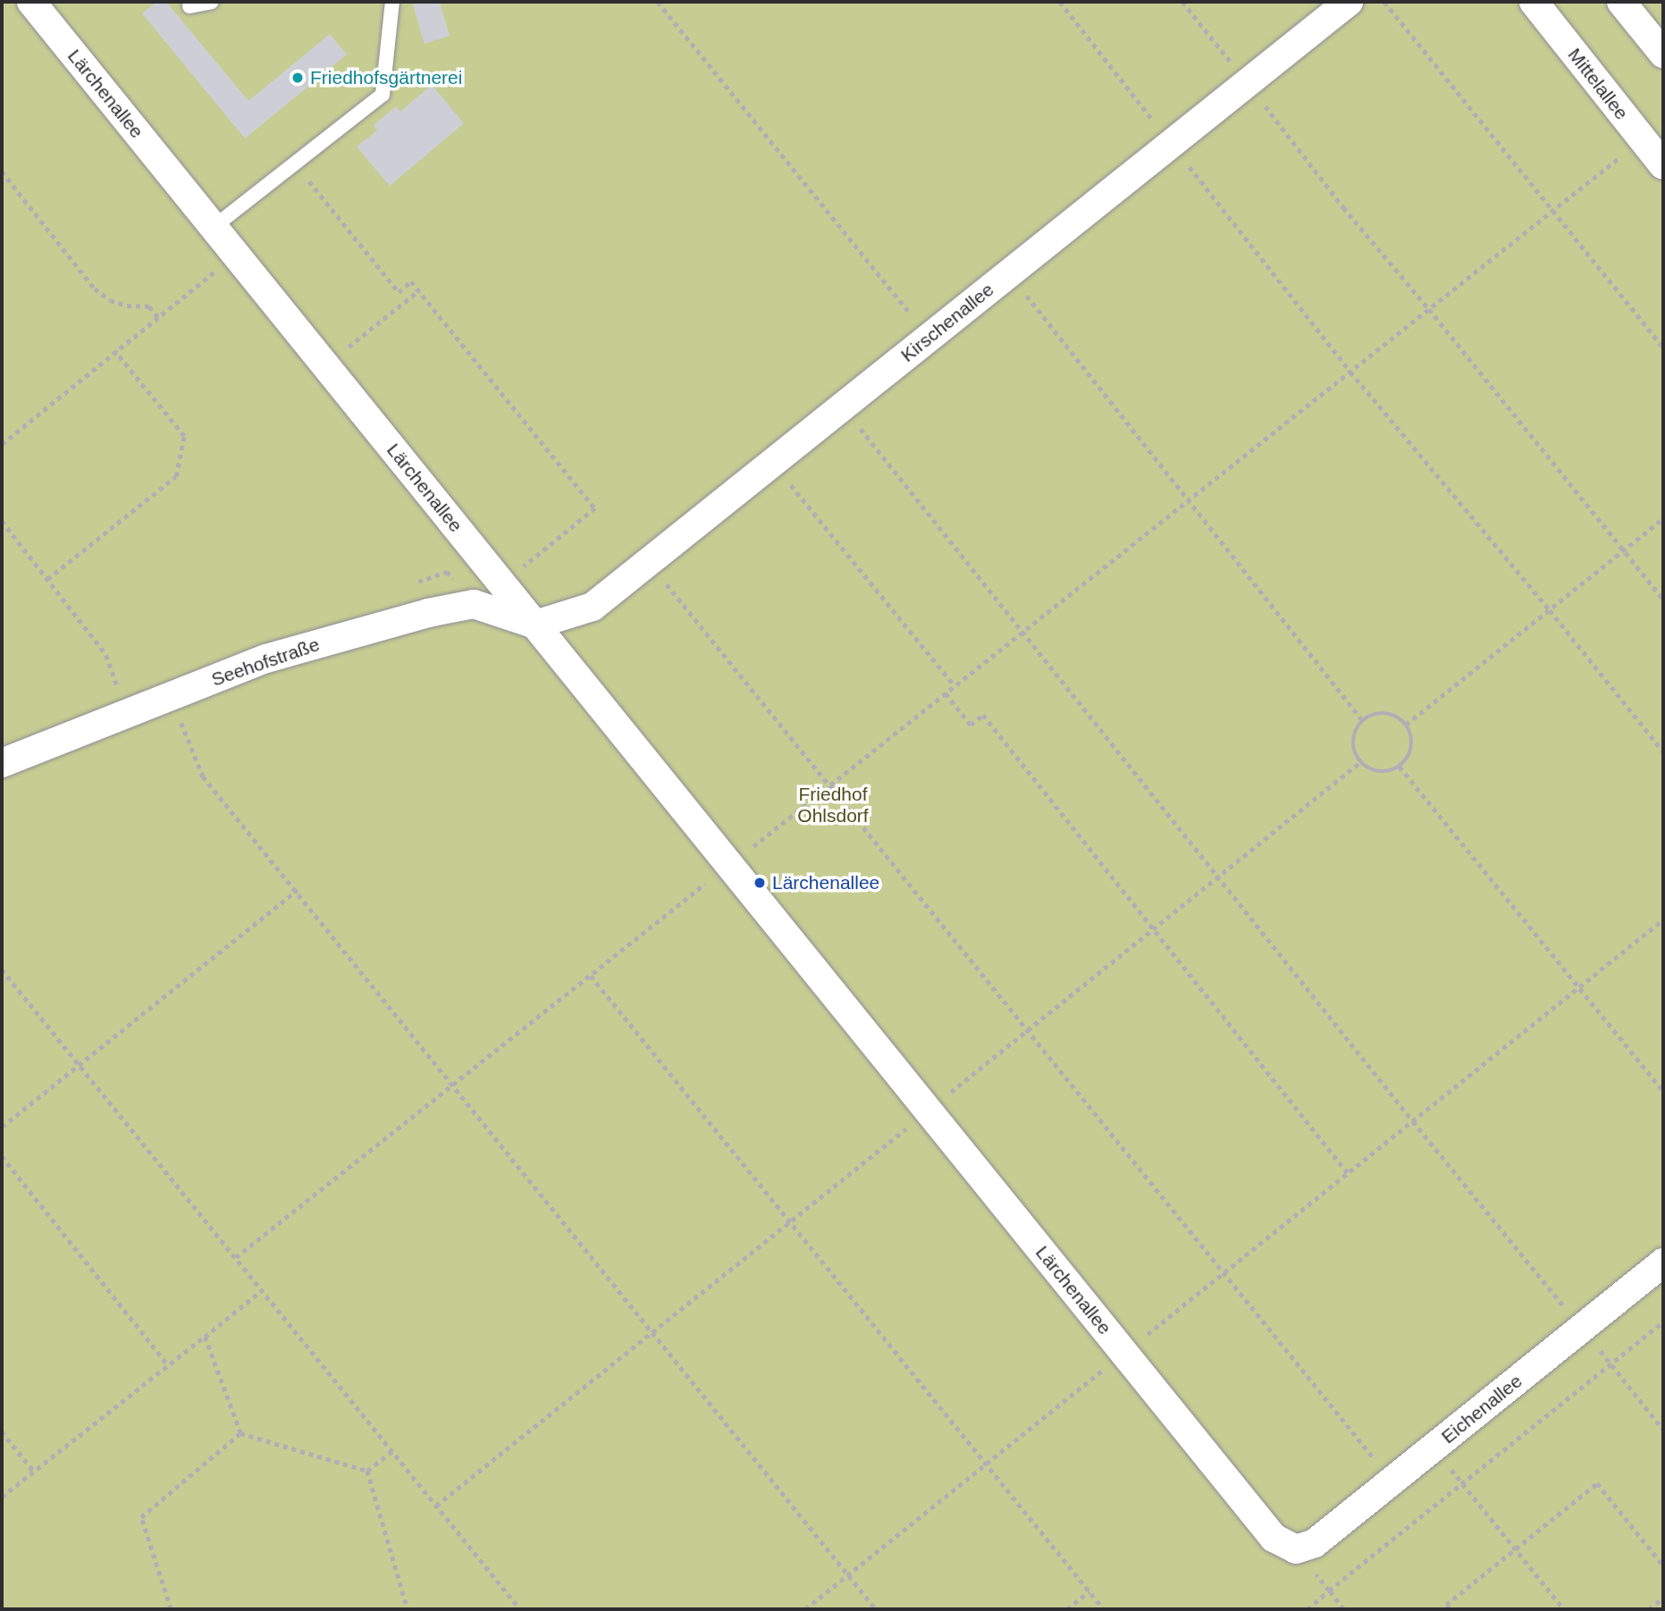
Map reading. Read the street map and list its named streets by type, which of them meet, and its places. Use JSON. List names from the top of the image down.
{
  "streets": {
    "street": [
      "Mittelallee",
      "Lärchenallee",
      "Kirschenallee",
      "Seehofstraße",
      "Eichenallee"
    ]
  },
  "crossings": [
    ["Lärchenallee", "Kirschenallee"],
    ["Lärchenallee", "Seehofstraße"],
    ["Lärchenallee", "Eichenallee"],
    ["Kirschenallee", "Seehofstraße"]
  ],
  "parks": ["Friedhof Ohlsdorf"],
  "places": ["Friedhofsgärtnerei", "Lärchenallee"]
}
